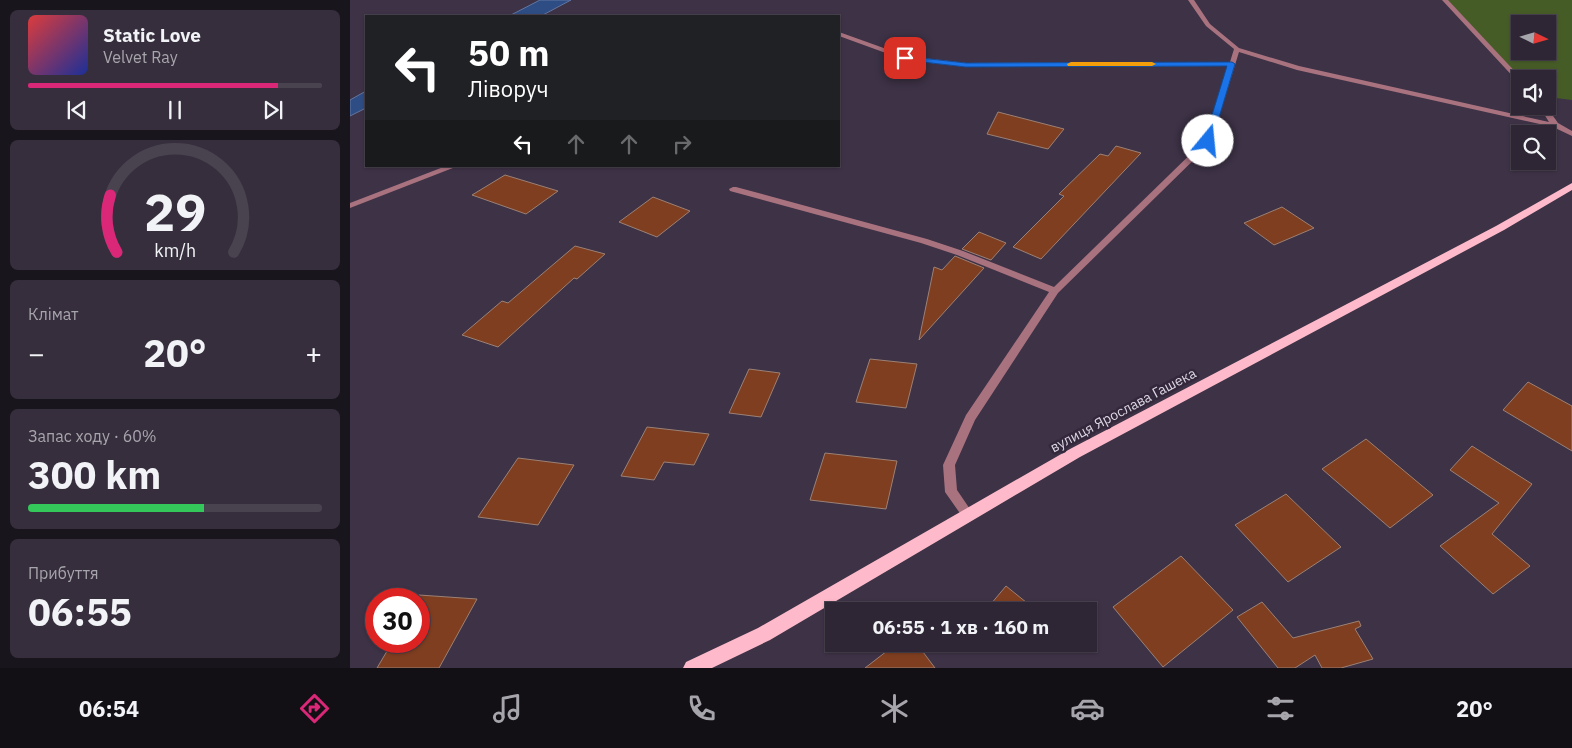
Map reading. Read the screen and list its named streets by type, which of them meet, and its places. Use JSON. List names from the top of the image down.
{
  "streets": {
    "main road": ["вулиця Ярослава Гашека"]
  },
  "north": "right",
  "page": {
    "song": ["Static Love", "Velvet Ray"],
    "turn": ["50 m", "Ліворуч"],
    "tile": [
      "Клімат",
      ["Запас ходу · 60%", "300 km"],
      ["Прибуття", "06:55"]
    ],
    "heat": ["−", "20°", "+"],
    "limit": "30",
    "trip": "06:55 · 1 хв · 160 m",
    "tabs": ["06:54", "20°"],
    "gauge": ["29", "km/h"]
  }
}
